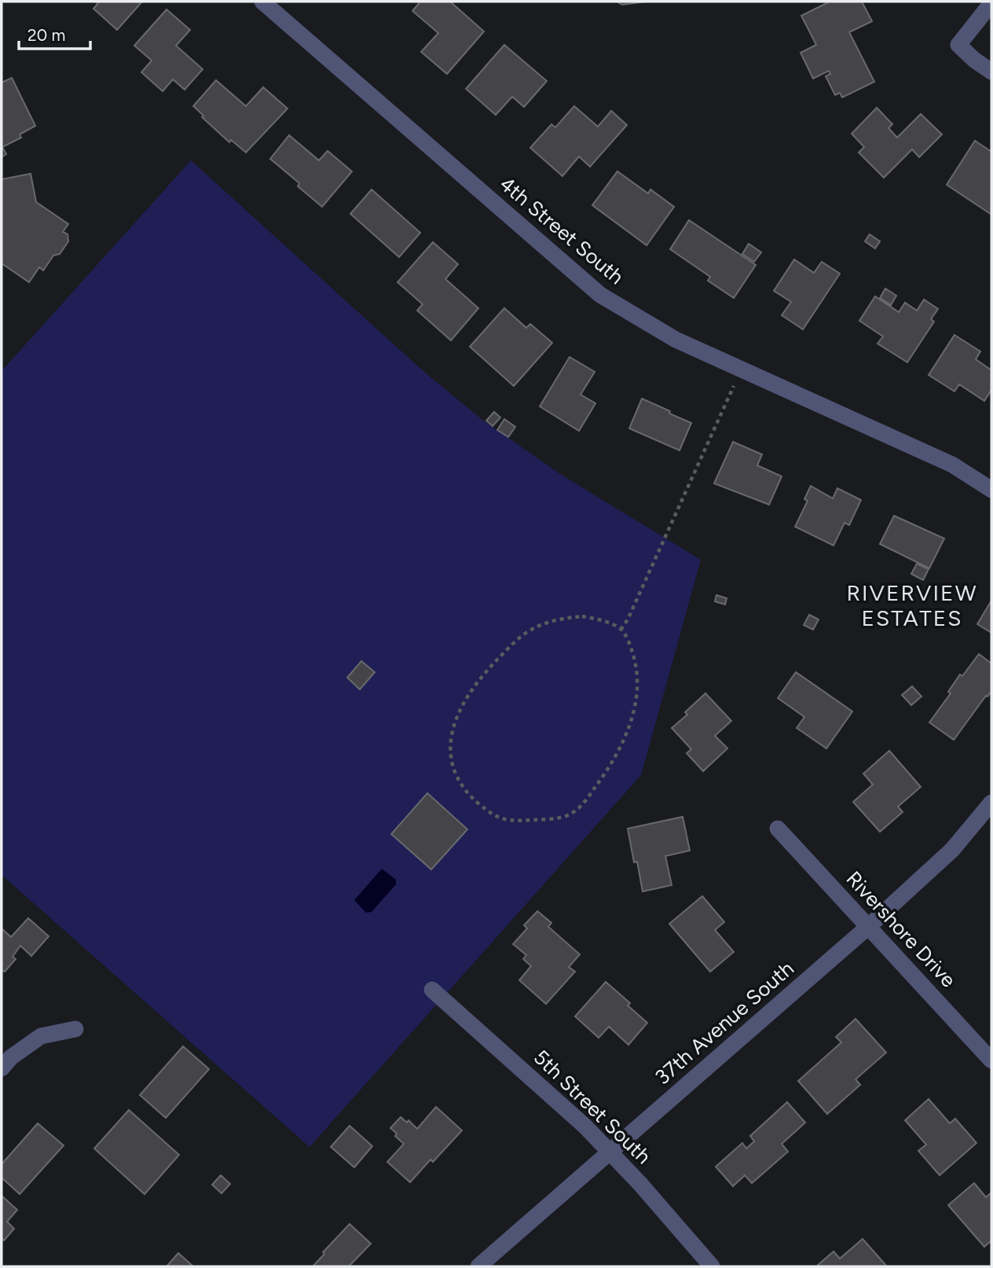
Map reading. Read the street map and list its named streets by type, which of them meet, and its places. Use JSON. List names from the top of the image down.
{
  "streets": {
    "street": [
      "4th Street South",
      "Rivershore Drive",
      "37th Avenue South",
      "5th Street South"
    ]
  },
  "crossings": [
    ["Rivershore Drive", "37th Avenue South"],
    ["37th Avenue South", "5th Street South"]
  ],
  "districts": ["RIVERVIEW ESTATES"],
  "scale_bar": "20 m"
}
